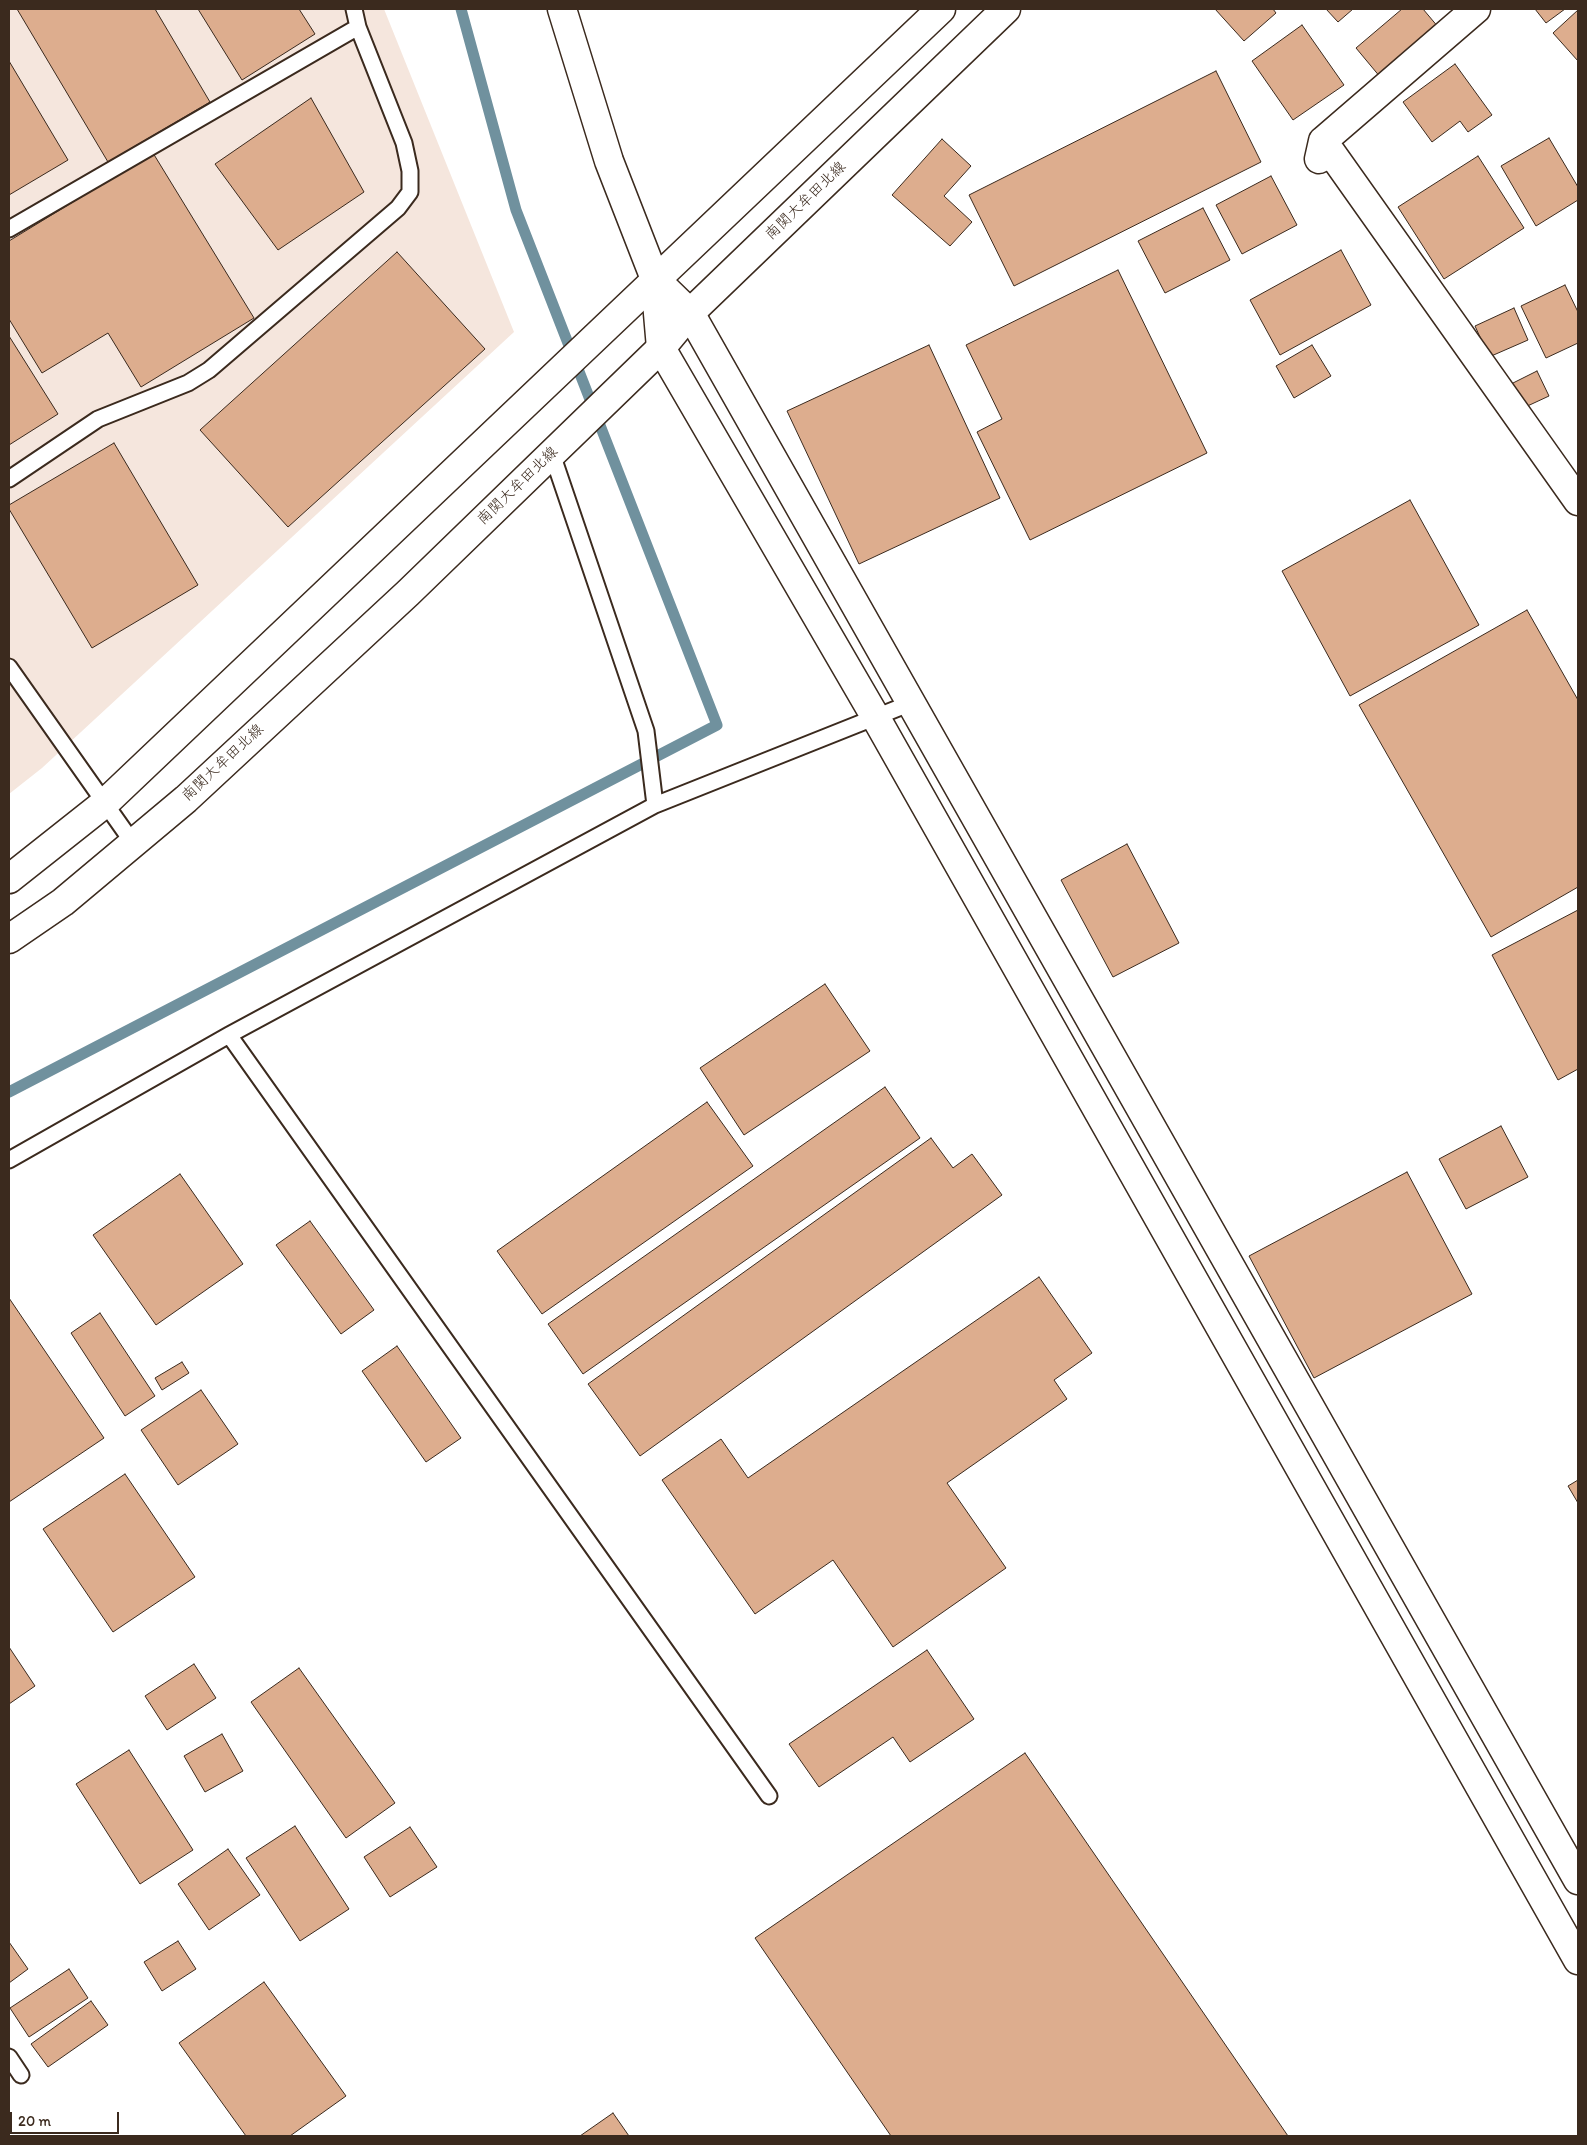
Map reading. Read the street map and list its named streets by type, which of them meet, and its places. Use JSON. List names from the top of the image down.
{
  "streets": {
    "street": ["南関大牟田北線"]
  },
  "scale_bar": "20 m"
}
